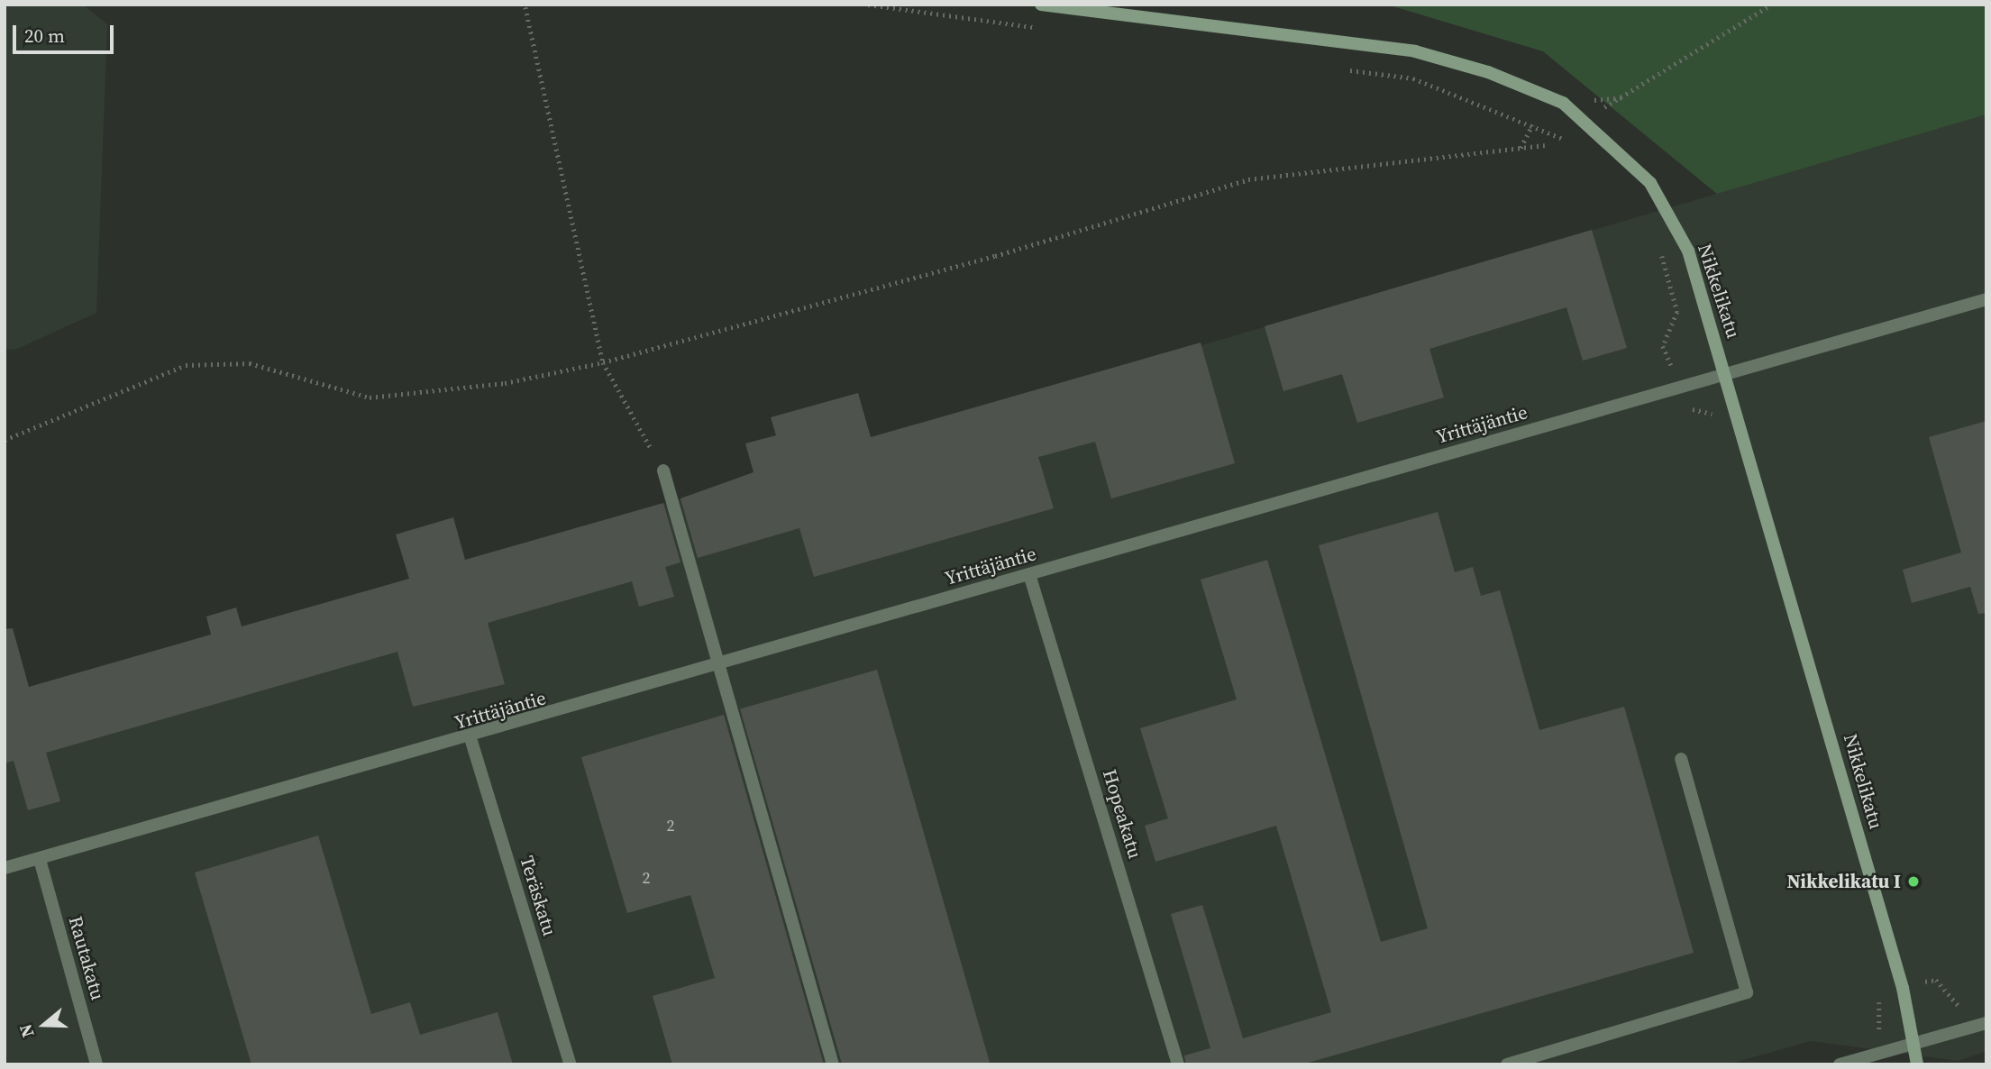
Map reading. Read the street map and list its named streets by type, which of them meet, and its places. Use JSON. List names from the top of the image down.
{
  "streets": {
    "street": [
      "Nikkelikatu",
      "Yrittäjäntie",
      "Hopeakatu",
      "Teräskatu",
      "Rautakatu"
    ]
  },
  "crossings": [
    ["Nikkelikatu", "Yrittäjäntie"],
    ["Yrittäjäntie", "Hopeakatu"],
    ["Yrittäjäntie", "Teräskatu"],
    ["Yrittäjäntie", "Rautakatu"]
  ],
  "places": ["Nikkelikatu I"],
  "house_numbers": ["2", "2"],
  "scale_bar": "20 m",
  "north": "left"
}
